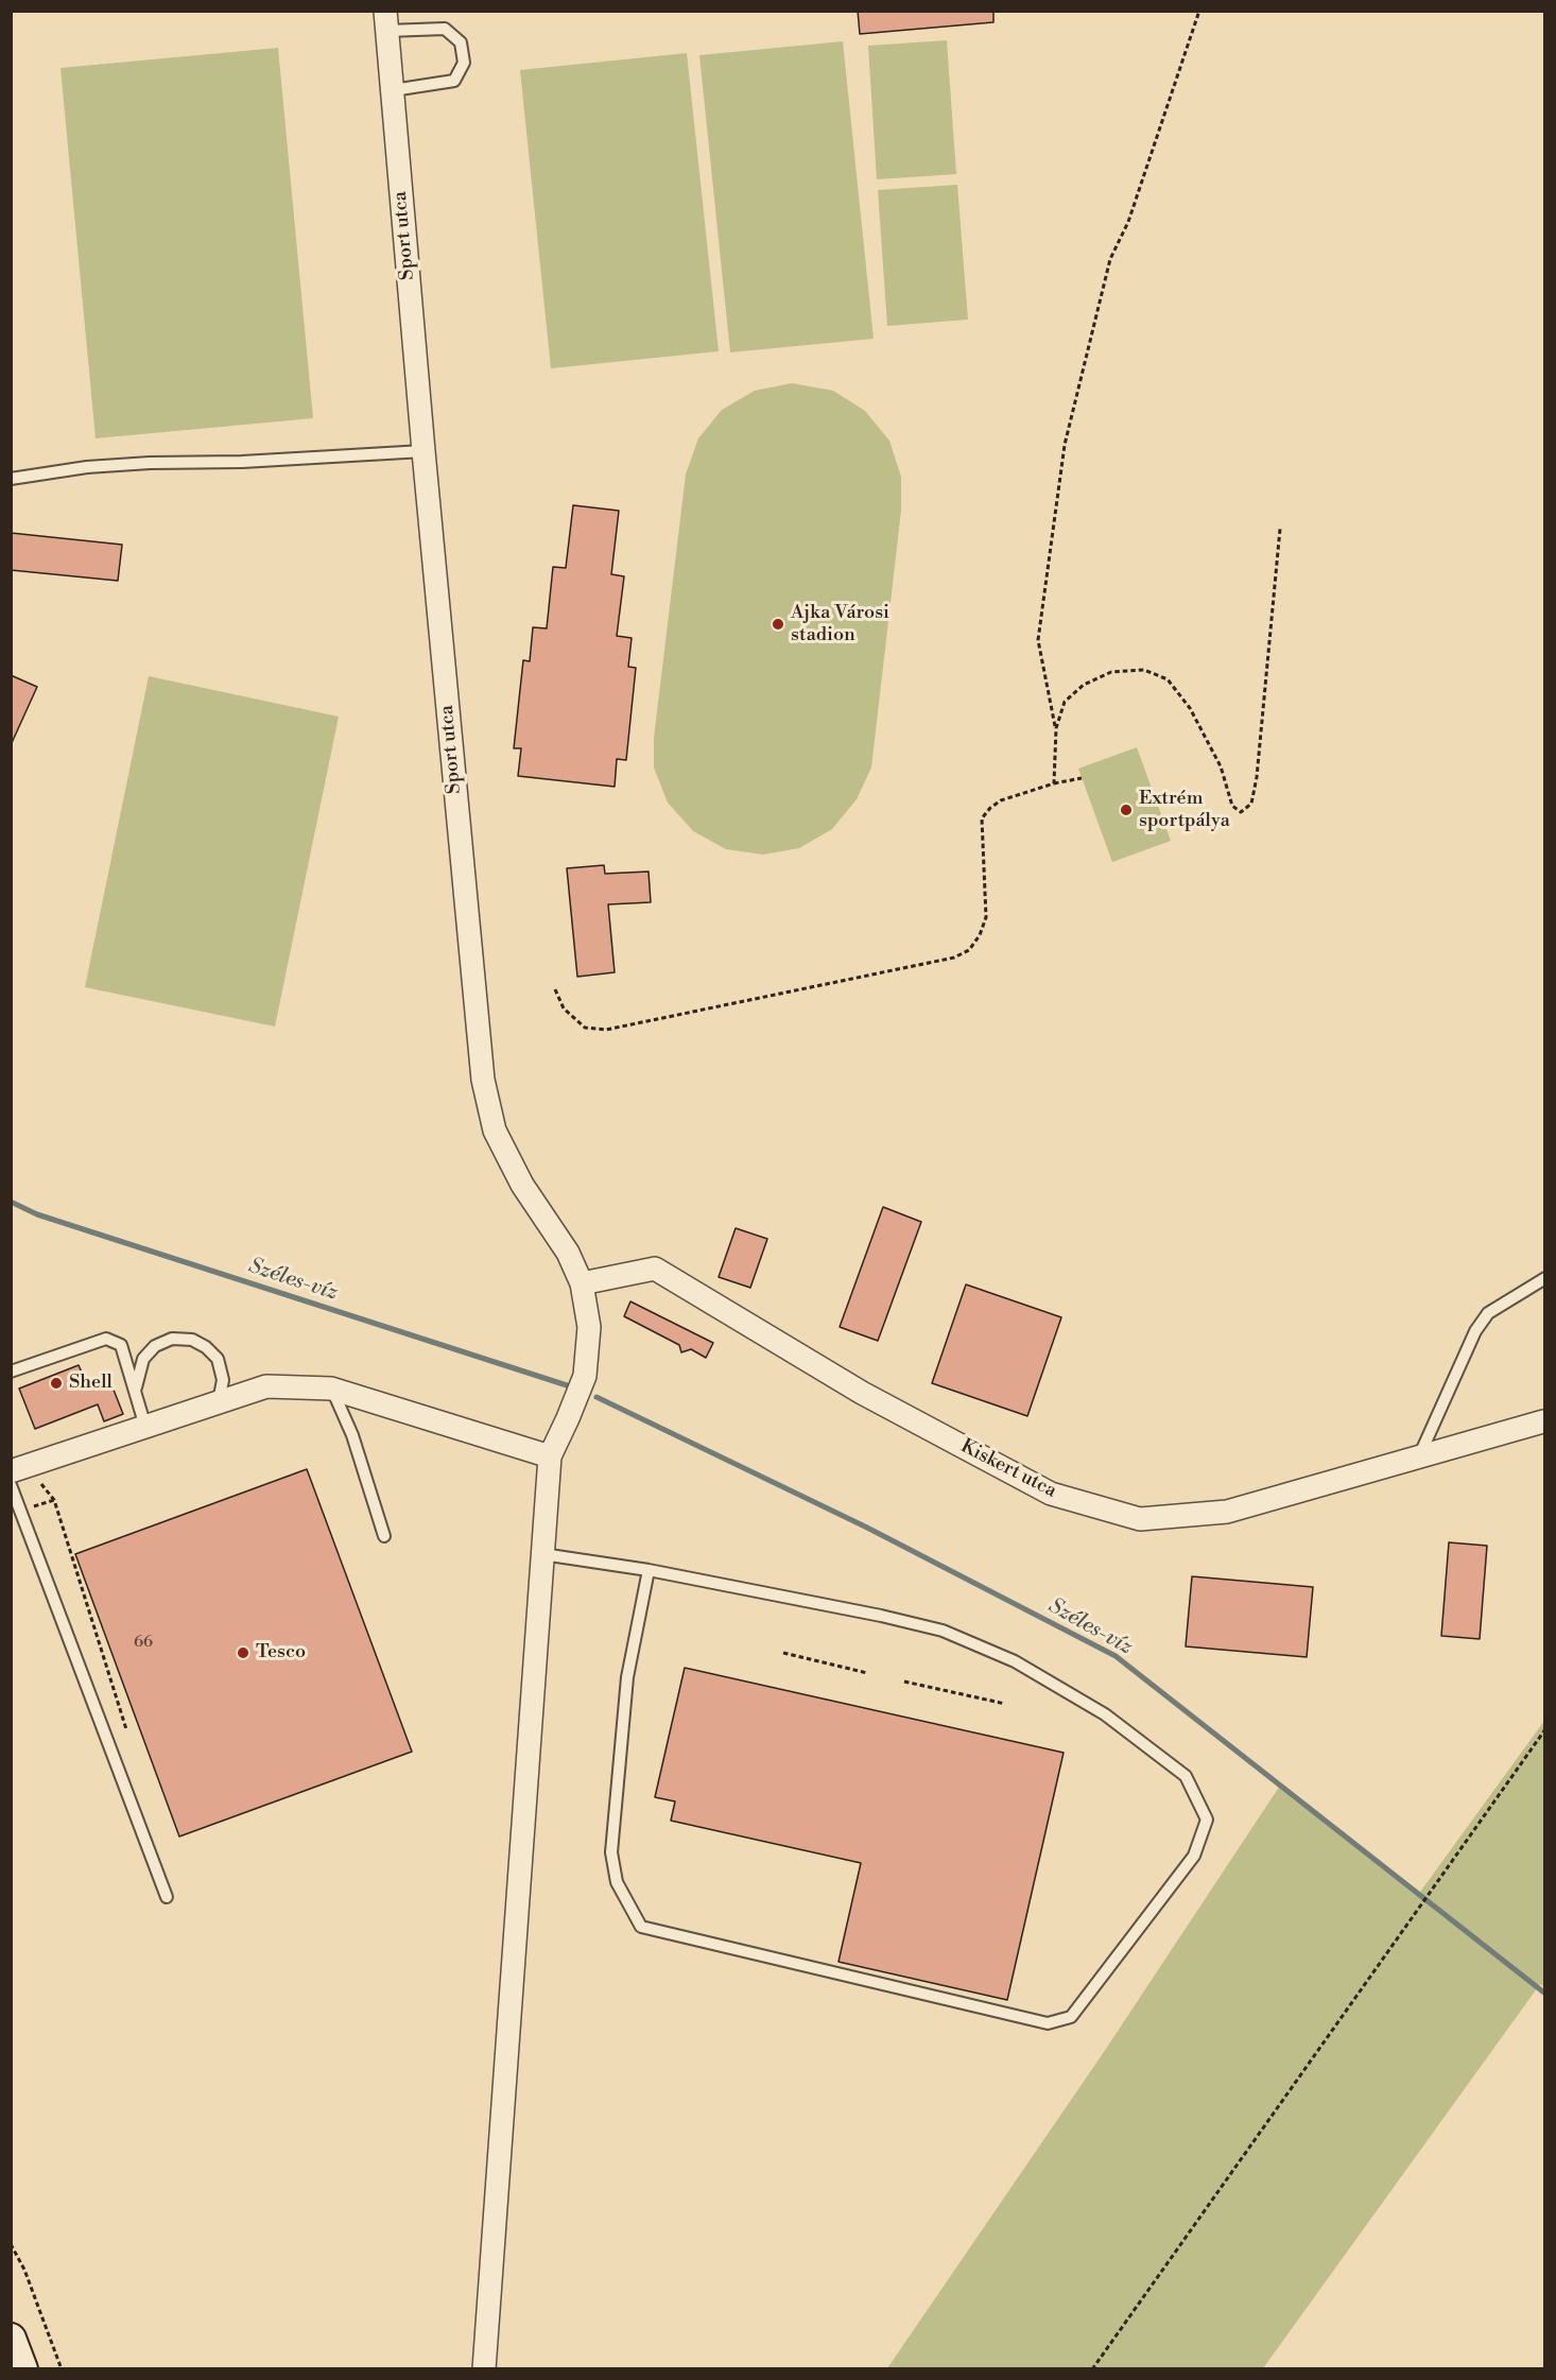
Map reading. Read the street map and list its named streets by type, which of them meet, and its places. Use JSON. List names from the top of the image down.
{
  "streets": {
    "street": ["Sport utca", "Kiskert utca"]
  },
  "crossings": [
    ["Sport utca", "Kiskert utca"]
  ],
  "water": ["Széles-víz"],
  "places": [
    "Ajka Városi stadion",
    "Extrém sportpálya",
    "Shell",
    "Tesco"
  ],
  "house_numbers": ["66"]
}
